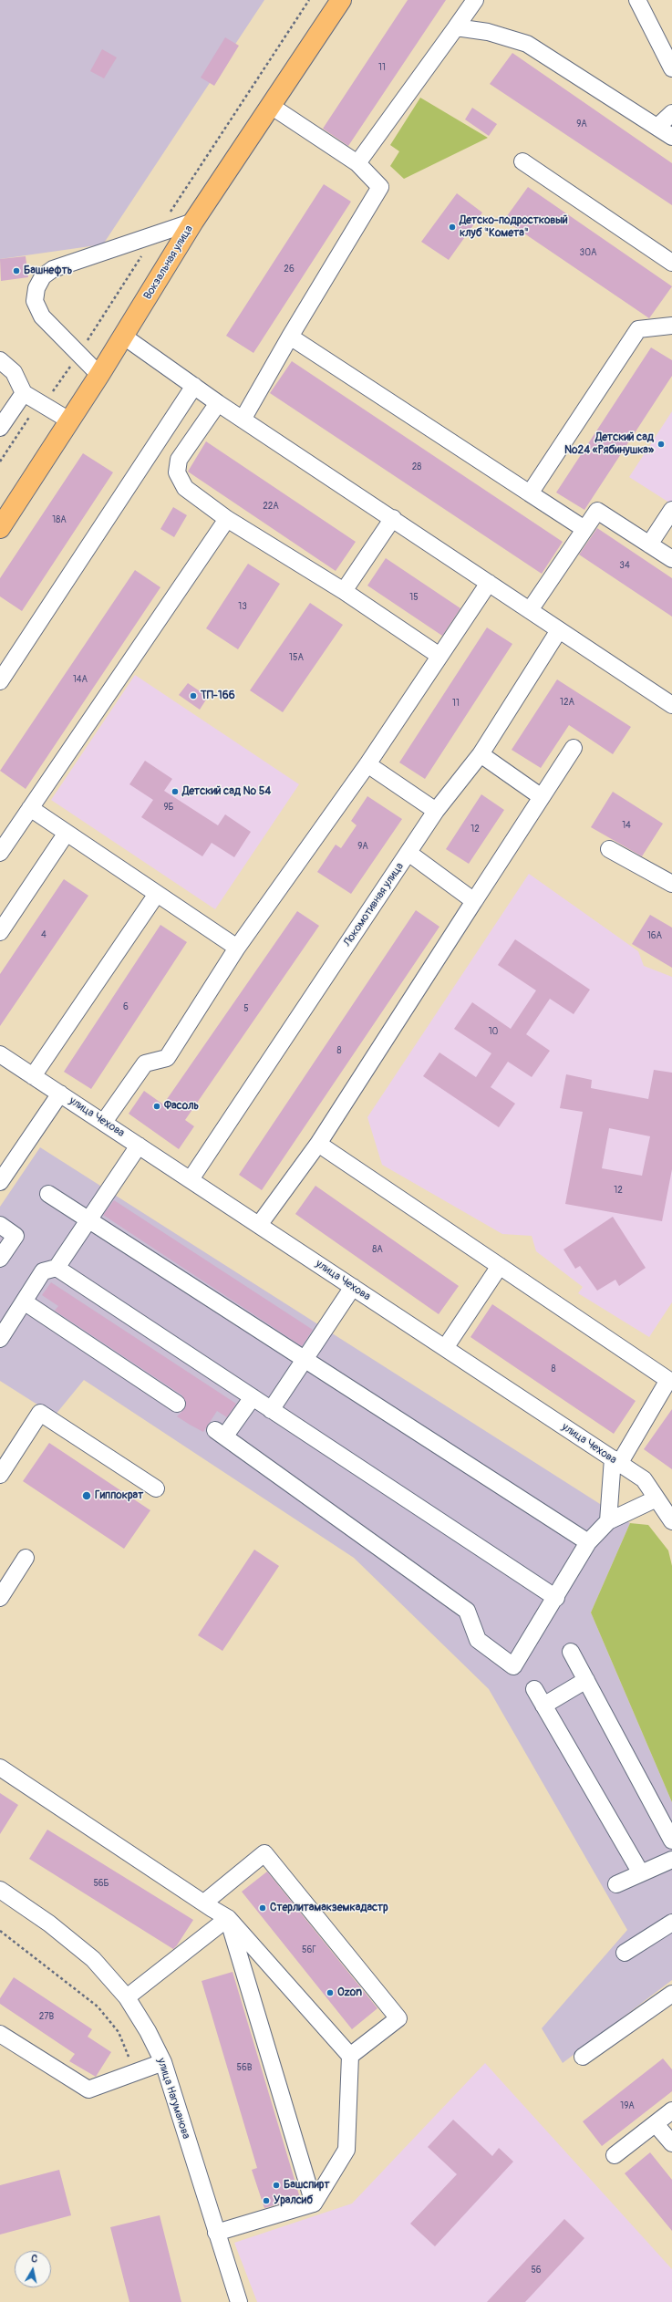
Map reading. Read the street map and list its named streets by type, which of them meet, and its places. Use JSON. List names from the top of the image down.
{
  "streets": {
    "main road": ["Вокзальная улица"],
    "street": ["Локомотивная улица", "улица Чехова", "улица Нагуманова"]
  },
  "crossings": [
    ["Локомотивная улица", "улица Чехова"]
  ],
  "places": [
    "Детско-подростковый клуб \"Комета\"",
    "Башнефть",
    "Детский сад №24 «Рябинушка»",
    "ТП-166",
    "Детский сад № 54",
    "Фасоль",
    "Гиппократ",
    "Стерлитамакземкадастр",
    "Ozon",
    "Башспирт",
    "Уралсиб"
  ],
  "house_numbers": [
    "11",
    "9А",
    "30А",
    "26",
    "28",
    "22А",
    "18А",
    "34",
    "15",
    "13",
    "15А",
    "14А",
    "12А",
    "11",
    "9Б",
    "14",
    "12",
    "9А",
    "4",
    "16А",
    "6",
    "5",
    "10",
    "8",
    "12",
    "8А",
    "8",
    "56Б",
    "56Г",
    "27В",
    "56В",
    "19А",
    "56"
  ],
  "north": "top"
}
